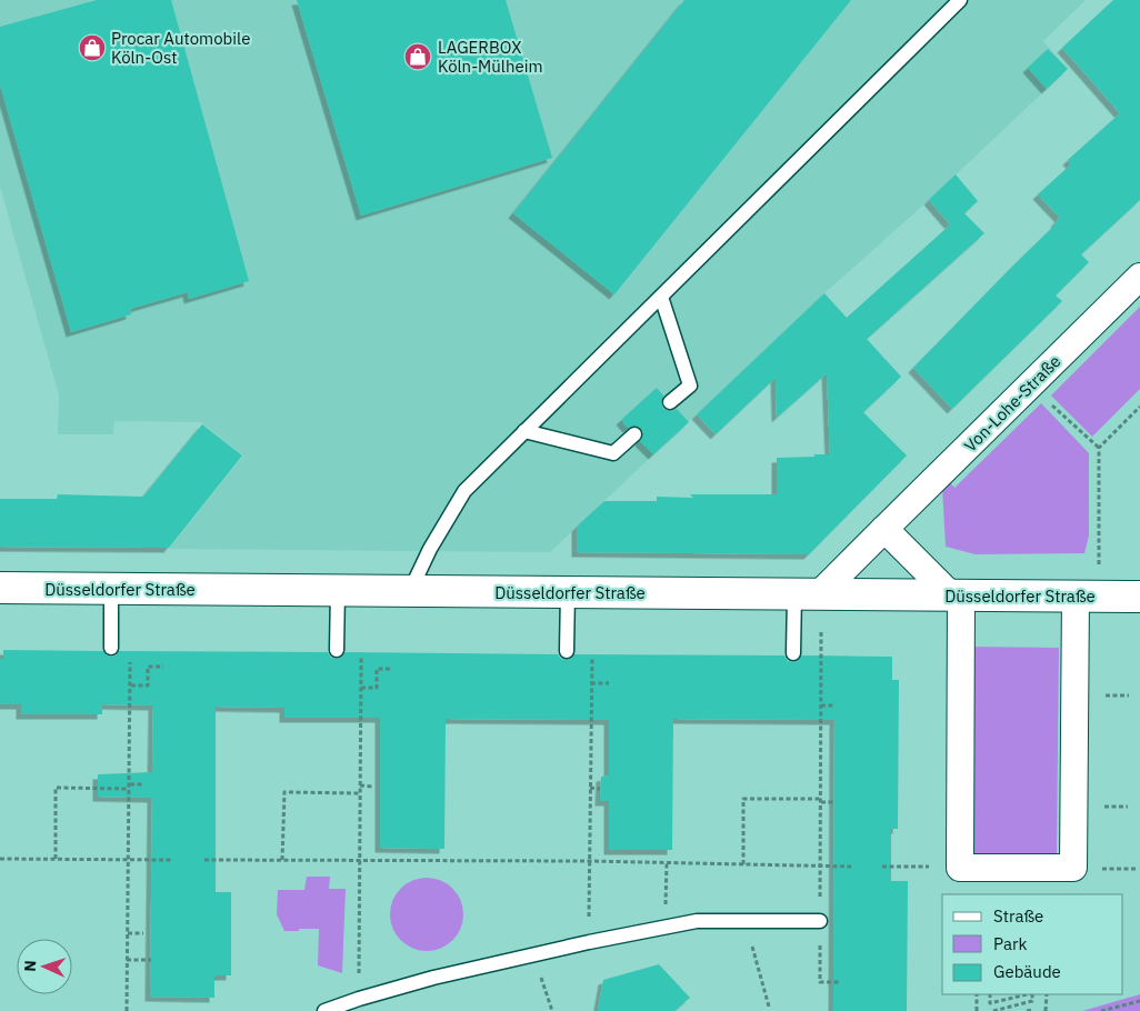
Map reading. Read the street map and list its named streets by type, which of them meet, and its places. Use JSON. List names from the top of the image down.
{
  "streets": {
    "street": ["Von-Lohe-Straße", "Düsseldorfer Straße"]
  },
  "crossings": [
    ["Von-Lohe-Straße", "Düsseldorfer Straße"]
  ],
  "places": {
    "shop": ["Procar Automobile Köln-Ost", "LAGERBOX Köln-Mülheim"]
  },
  "legend": ["Straße", "Park", "Gebäude"],
  "north": "left"
}
